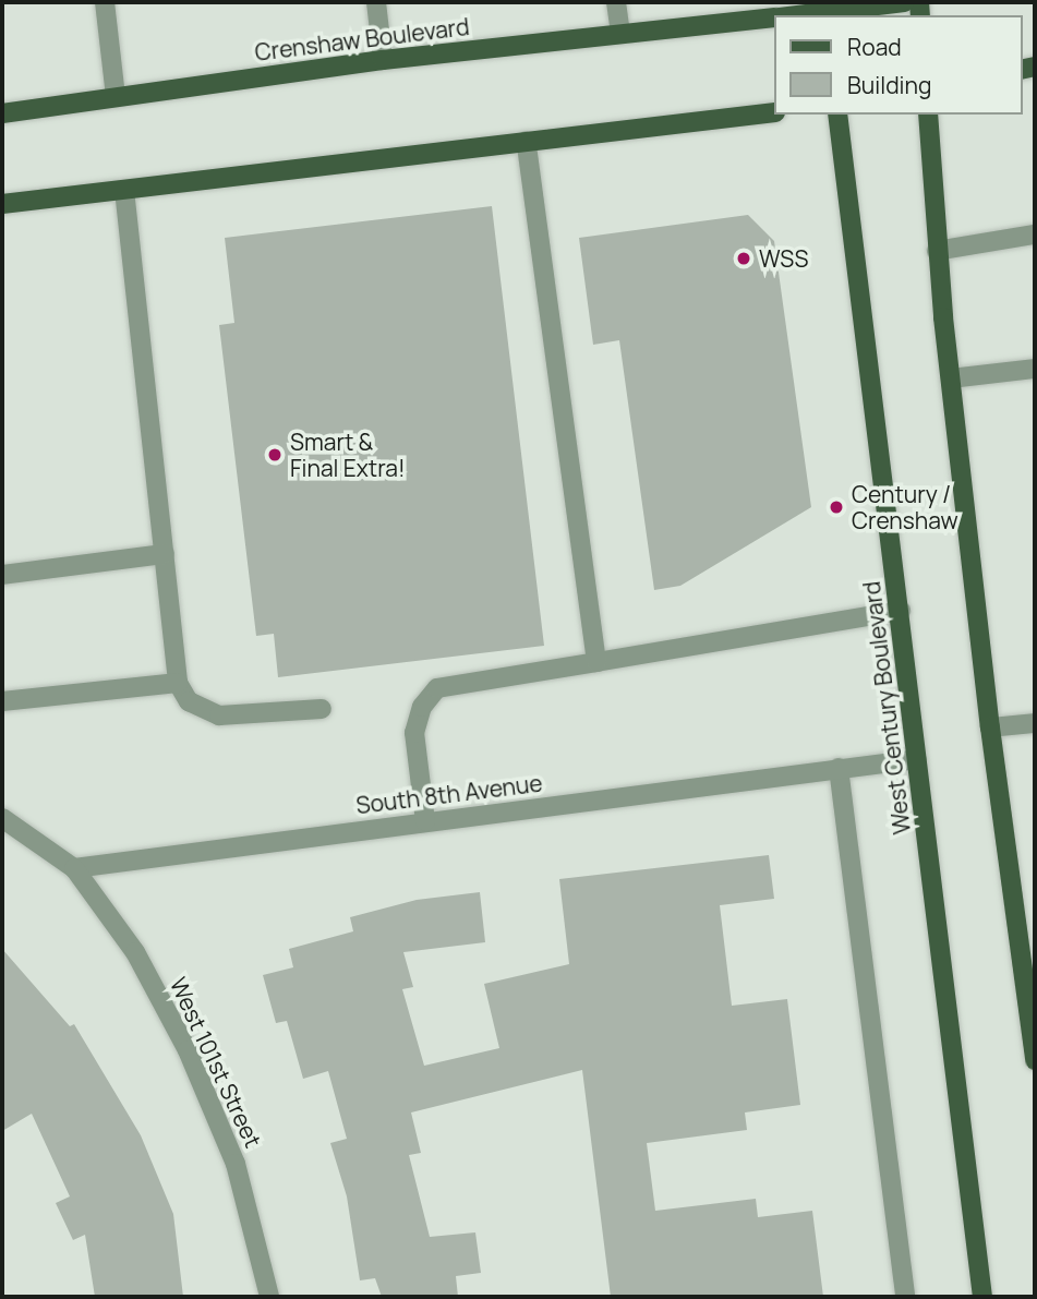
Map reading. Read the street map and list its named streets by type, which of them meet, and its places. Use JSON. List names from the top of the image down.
{
  "streets": {
    "main road": ["Crenshaw Boulevard", "West Century Boulevard"],
    "street": ["South 8th Avenue", "West 101st Street"]
  },
  "crossings": [
    ["West Century Boulevard", "South 8th Avenue"],
    ["South 8th Avenue", "West 101st Street"]
  ],
  "places": ["WSS", "Smart & Final Extra!", "Century / Crenshaw"],
  "legend": ["Road", "Building"]
}
